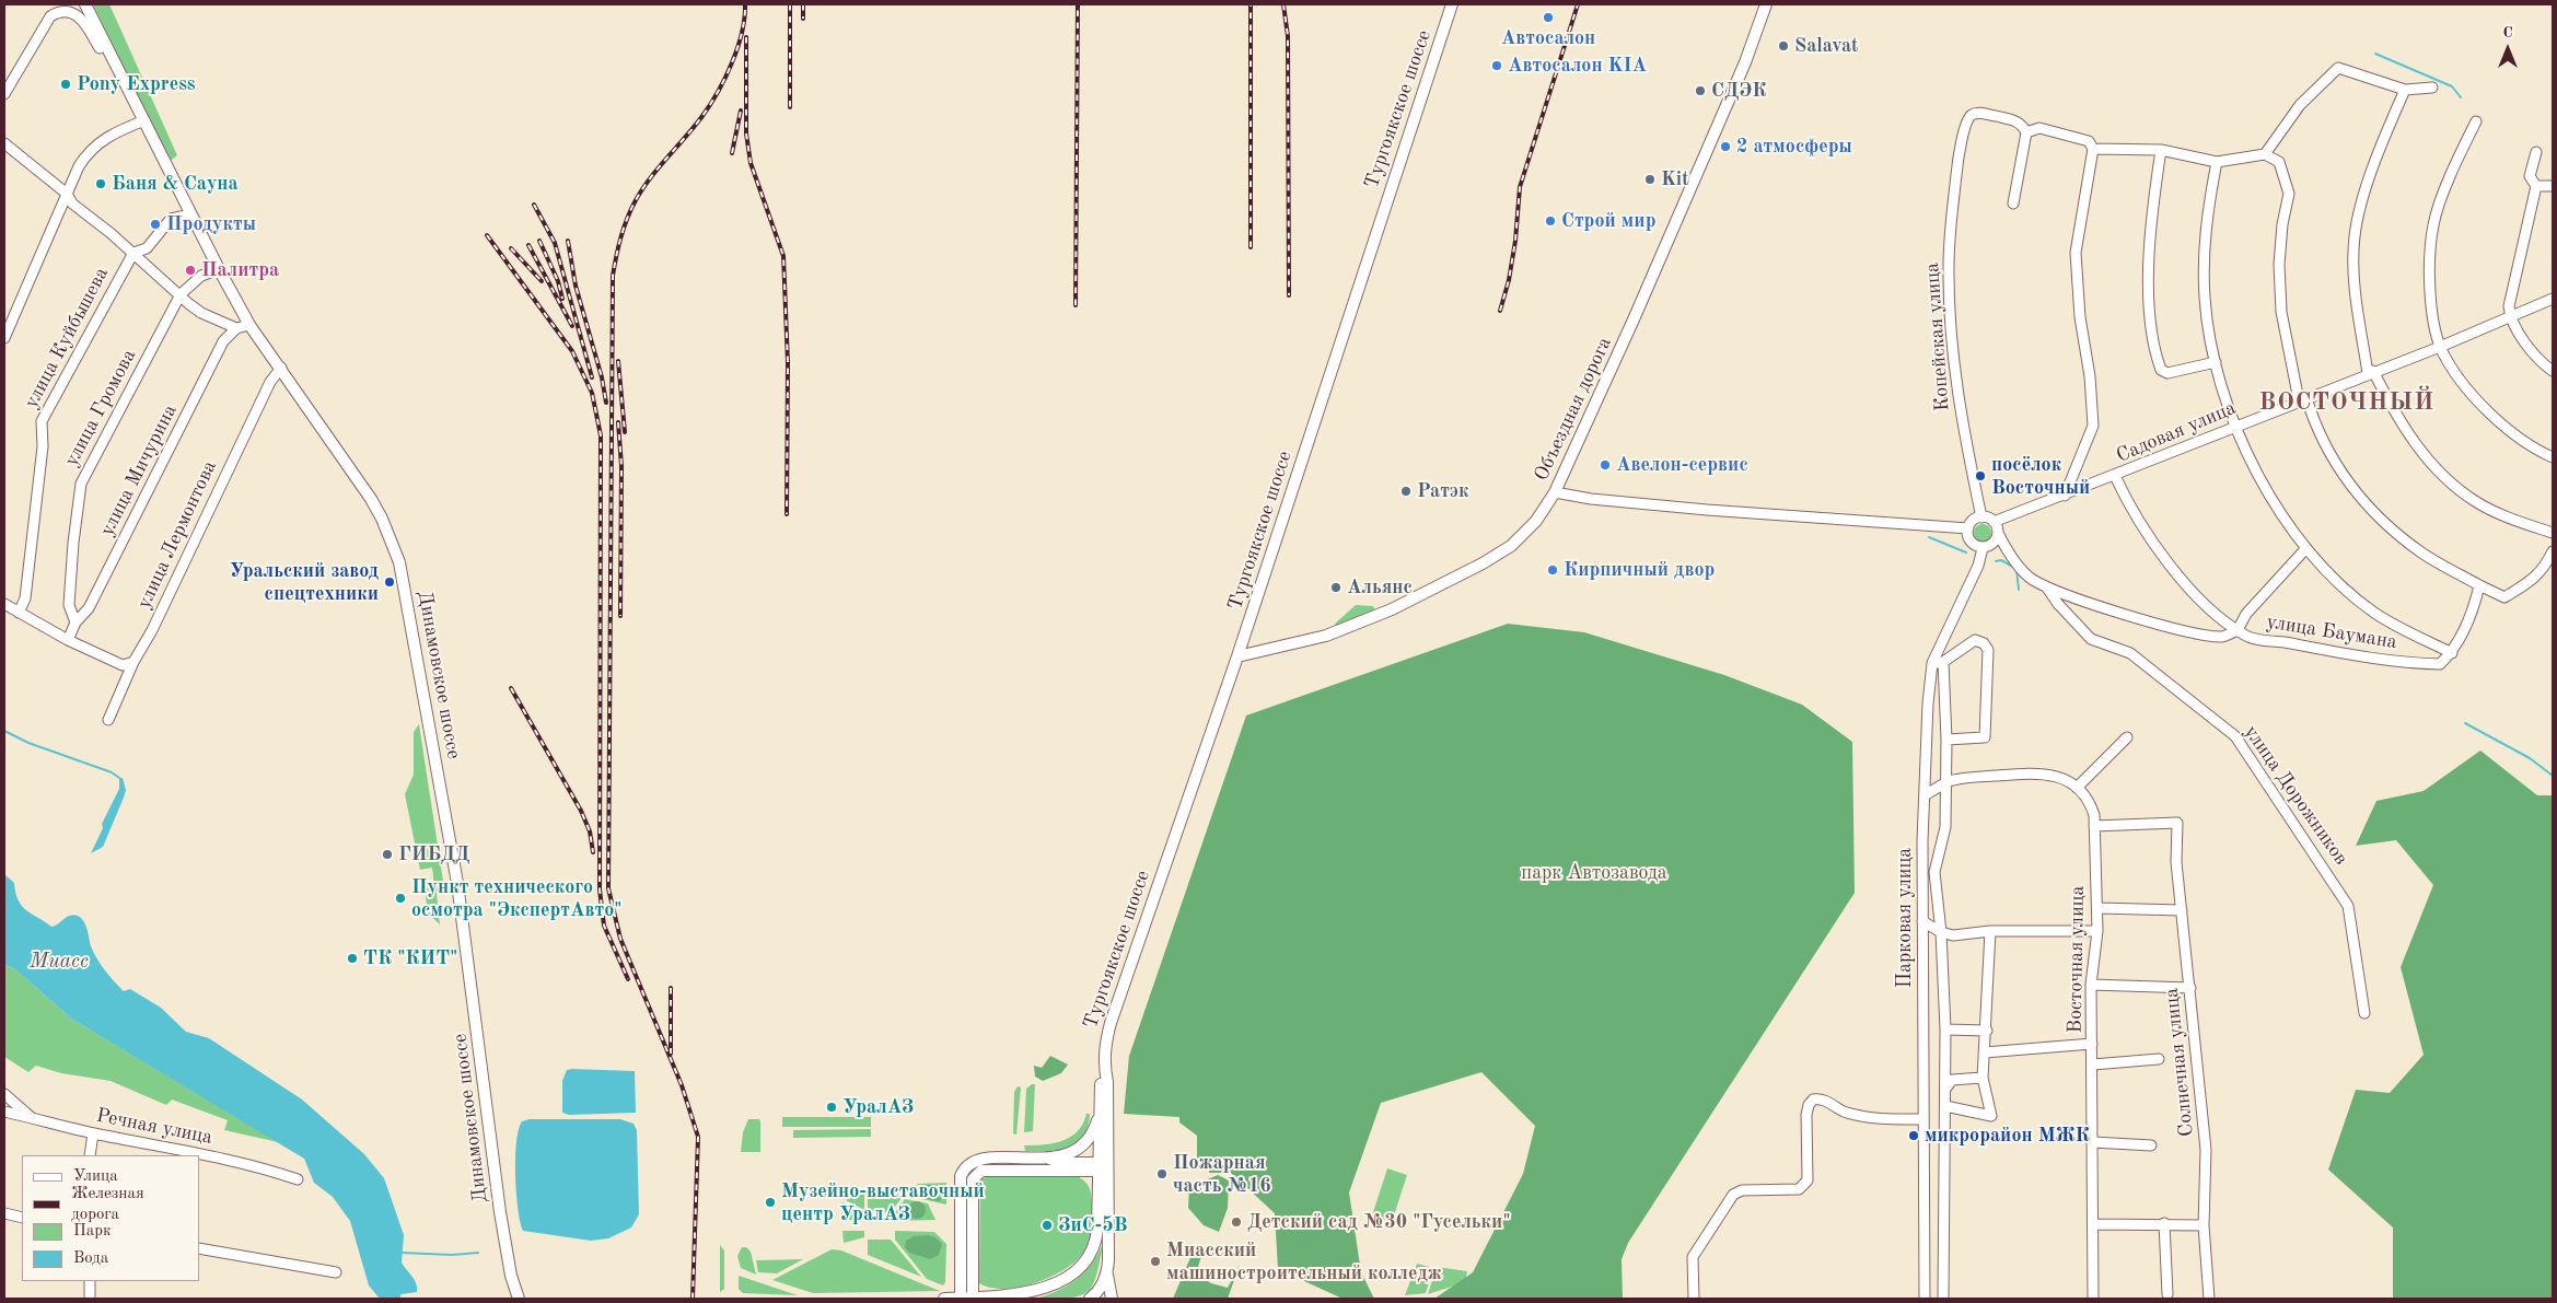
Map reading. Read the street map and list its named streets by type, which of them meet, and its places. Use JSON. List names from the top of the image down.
{
  "streets": {
    "main road": ["Тургоякское шоссе", "Объездная дорога", "Динамовское шоссе"],
    "street": [
      "Копейская улица",
      "улица Куйбышева",
      "улица Громова",
      "Садовая улица",
      "улица Мичурина",
      "улица Лермонтова",
      "улица Баумана",
      "улица Дорожников",
      "Парковая улица",
      "Восточная улица",
      "Солнечная улица",
      "Речная улица"
    ]
  },
  "crossings": [
    ["Тургоякское шоссе", "Объездная дорога"],
    ["Копейская улица", "Садовая улица"],
    ["Копейская улица", "Парковая улица"],
    ["улица Куйбышева", "Динамовское шоссе"],
    ["улица Громова", "улица Мичурина"],
    ["улица Громова", "Динамовское шоссе"],
    ["Садовая улица", "улица Баумана"],
    ["Садовая улица", "Парковая улица"],
    ["улица Лермонтова", "Динамовское шоссе"],
    ["Парковая улица", "Восточная улица"],
    ["Восточная улица", "Солнечная улица"]
  ],
  "districts": ["ВОСТОЧНЫЙ"],
  "water": ["Миасс"],
  "parks": ["парк Автозавода"],
  "places": [
    "Автосалон",
    "Salavat",
    "Автосалон KIA",
    "Pony Express",
    "СДЭК",
    "2 атмосферы",
    "Kit",
    "Баня & Сауна",
    "Строй мир",
    "Продукты",
    "Палитра",
    "Авелон-сервис",
    "посёлок Восточный",
    "Ратэк",
    "Кирпичный двор",
    "Уральский завод спецтехники",
    "Альянс",
    "ГИБДД",
    "Пункт технического осмотра \"ЭкспертАвто\"",
    "ТК \"КИТ\"",
    "УралАЗ",
    "микрорайон МЖК",
    "Пожарная часть №16",
    "Музейно-выставочный центр УралАЗ",
    "Детский сад №30 \"Гусельки\"",
    "ЗиС-5В",
    "Миасский машиностроительный колледж"
  ],
  "legend": [
    "Улица",
    "Железная дорога",
    "Парк",
    "Вода"
  ],
  "north": "top"
}
